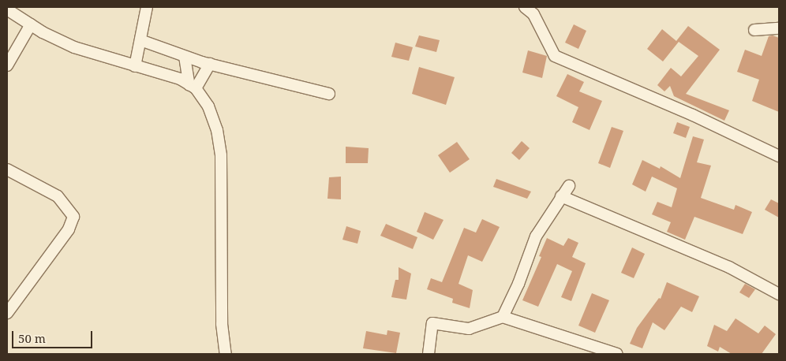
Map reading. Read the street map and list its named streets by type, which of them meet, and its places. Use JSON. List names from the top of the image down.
{
  "scale_bar": "50 m"
}
